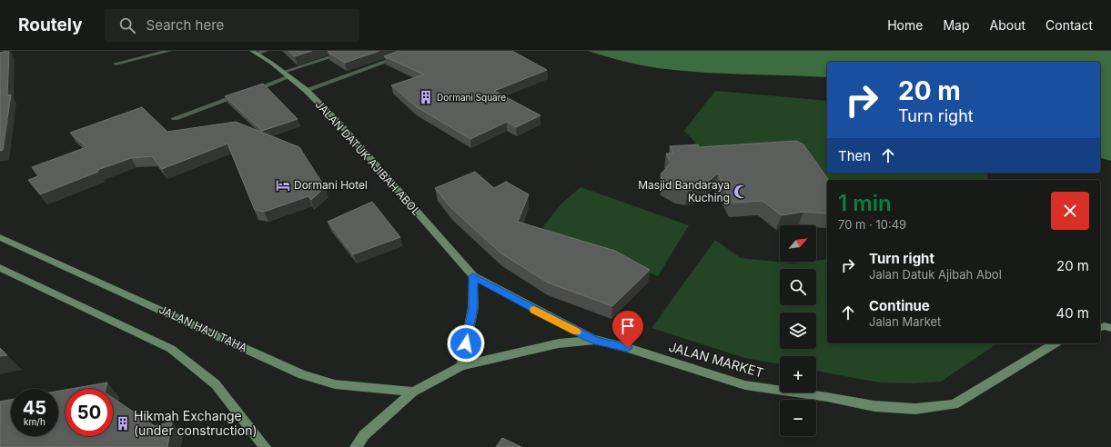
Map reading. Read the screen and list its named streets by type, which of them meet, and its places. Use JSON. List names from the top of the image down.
{
  "streets": {
    "main road": ["JALAN DATUK AJIBAH ABOL", "JALAN HAJI TAHA", "JALAN MARKET"]
  },
  "crossings": [
    ["JALAN DATUK AJIBAH ABOL", "JALAN MARKET"]
  ],
  "places": {
    "building": ["Dormani Square", "Hikmah Exchange (under construction)"],
    "hotel": ["Dormani Hotel"],
    "mosque": ["Masjid Bandaraya Kuching"]
  },
  "north": "top right",
  "page": {
    "header": "Routely",
    "search": "Search here",
    "nav": [
      "Home",
      "Map",
      "About",
      "Contact"
    ],
    "turn": ["20 m", "Turn right"],
    "then": "Then",
    "heading": ["1 min", "70 m · 10:49"],
    "map_buttons": ["+", "−"],
    "list": [
      {
        "name": "Turn right",
        "note": "Jalan Datuk Ajibah Abol",
        "value": "20 m"
      },
      {
        "name": "Continue",
        "note": "Jalan Market",
        "value": "40 m"
      }
    ],
    "speed": "45 km/h",
    "limit": "50"
  }
}
